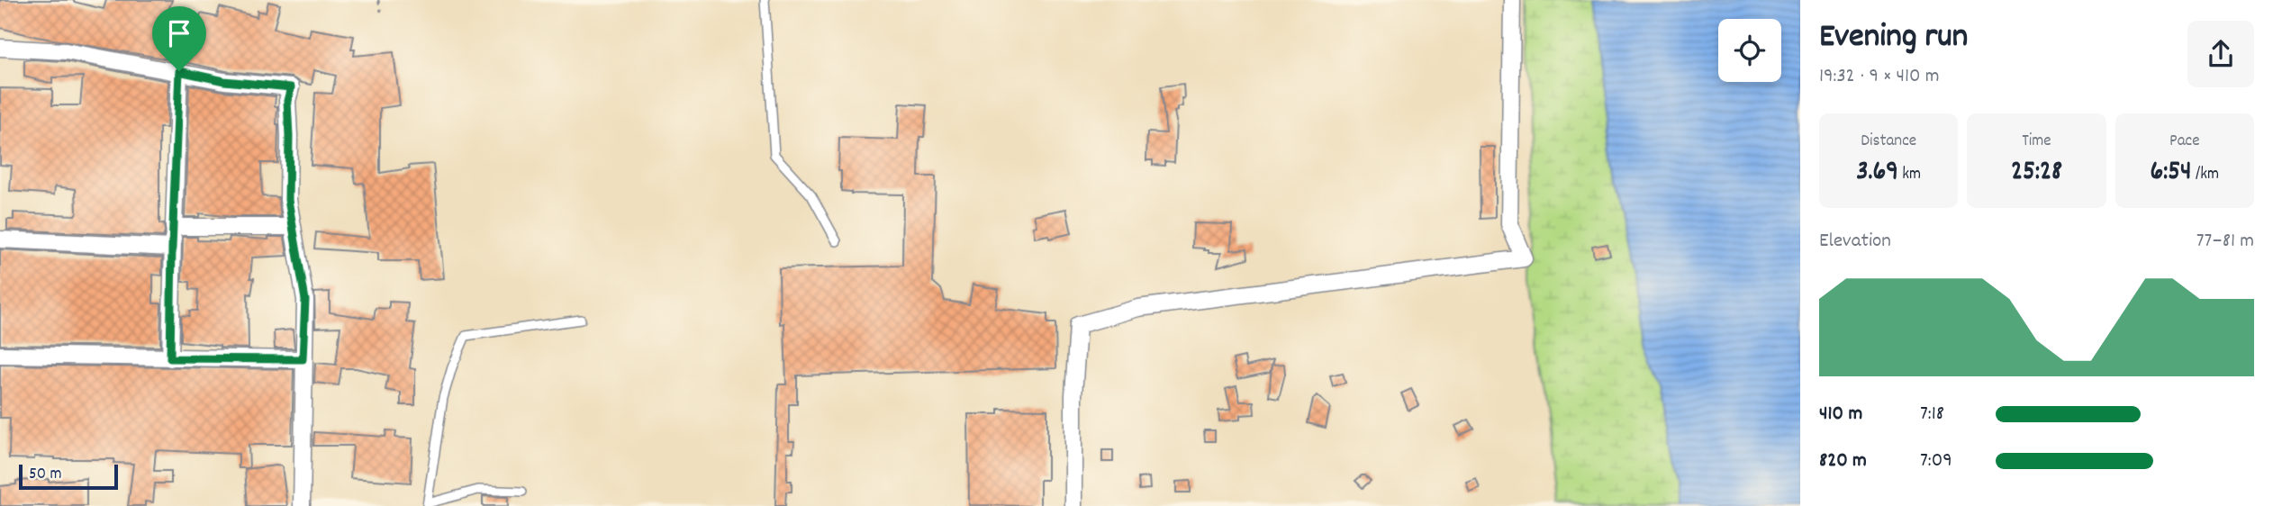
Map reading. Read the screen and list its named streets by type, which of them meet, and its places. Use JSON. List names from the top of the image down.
{
  "scale_bar": "50 m",
  "page": {
    "heading": ["Evening run", "19:32 · 9 × 410 m"],
    "stats": [
      ["Distance", "3.69 km"],
      ["Time", "25:28"],
      ["Pace", "6:54 /km"]
    ],
    "chart": ["Elevation", "77–81 m"],
    "list": [
      {
        "name": "410 m",
        "note": "7:18"
      },
      {
        "name": "820 m",
        "note": "7:09"
      }
    ],
    "scale": "50 m"
  }
}
